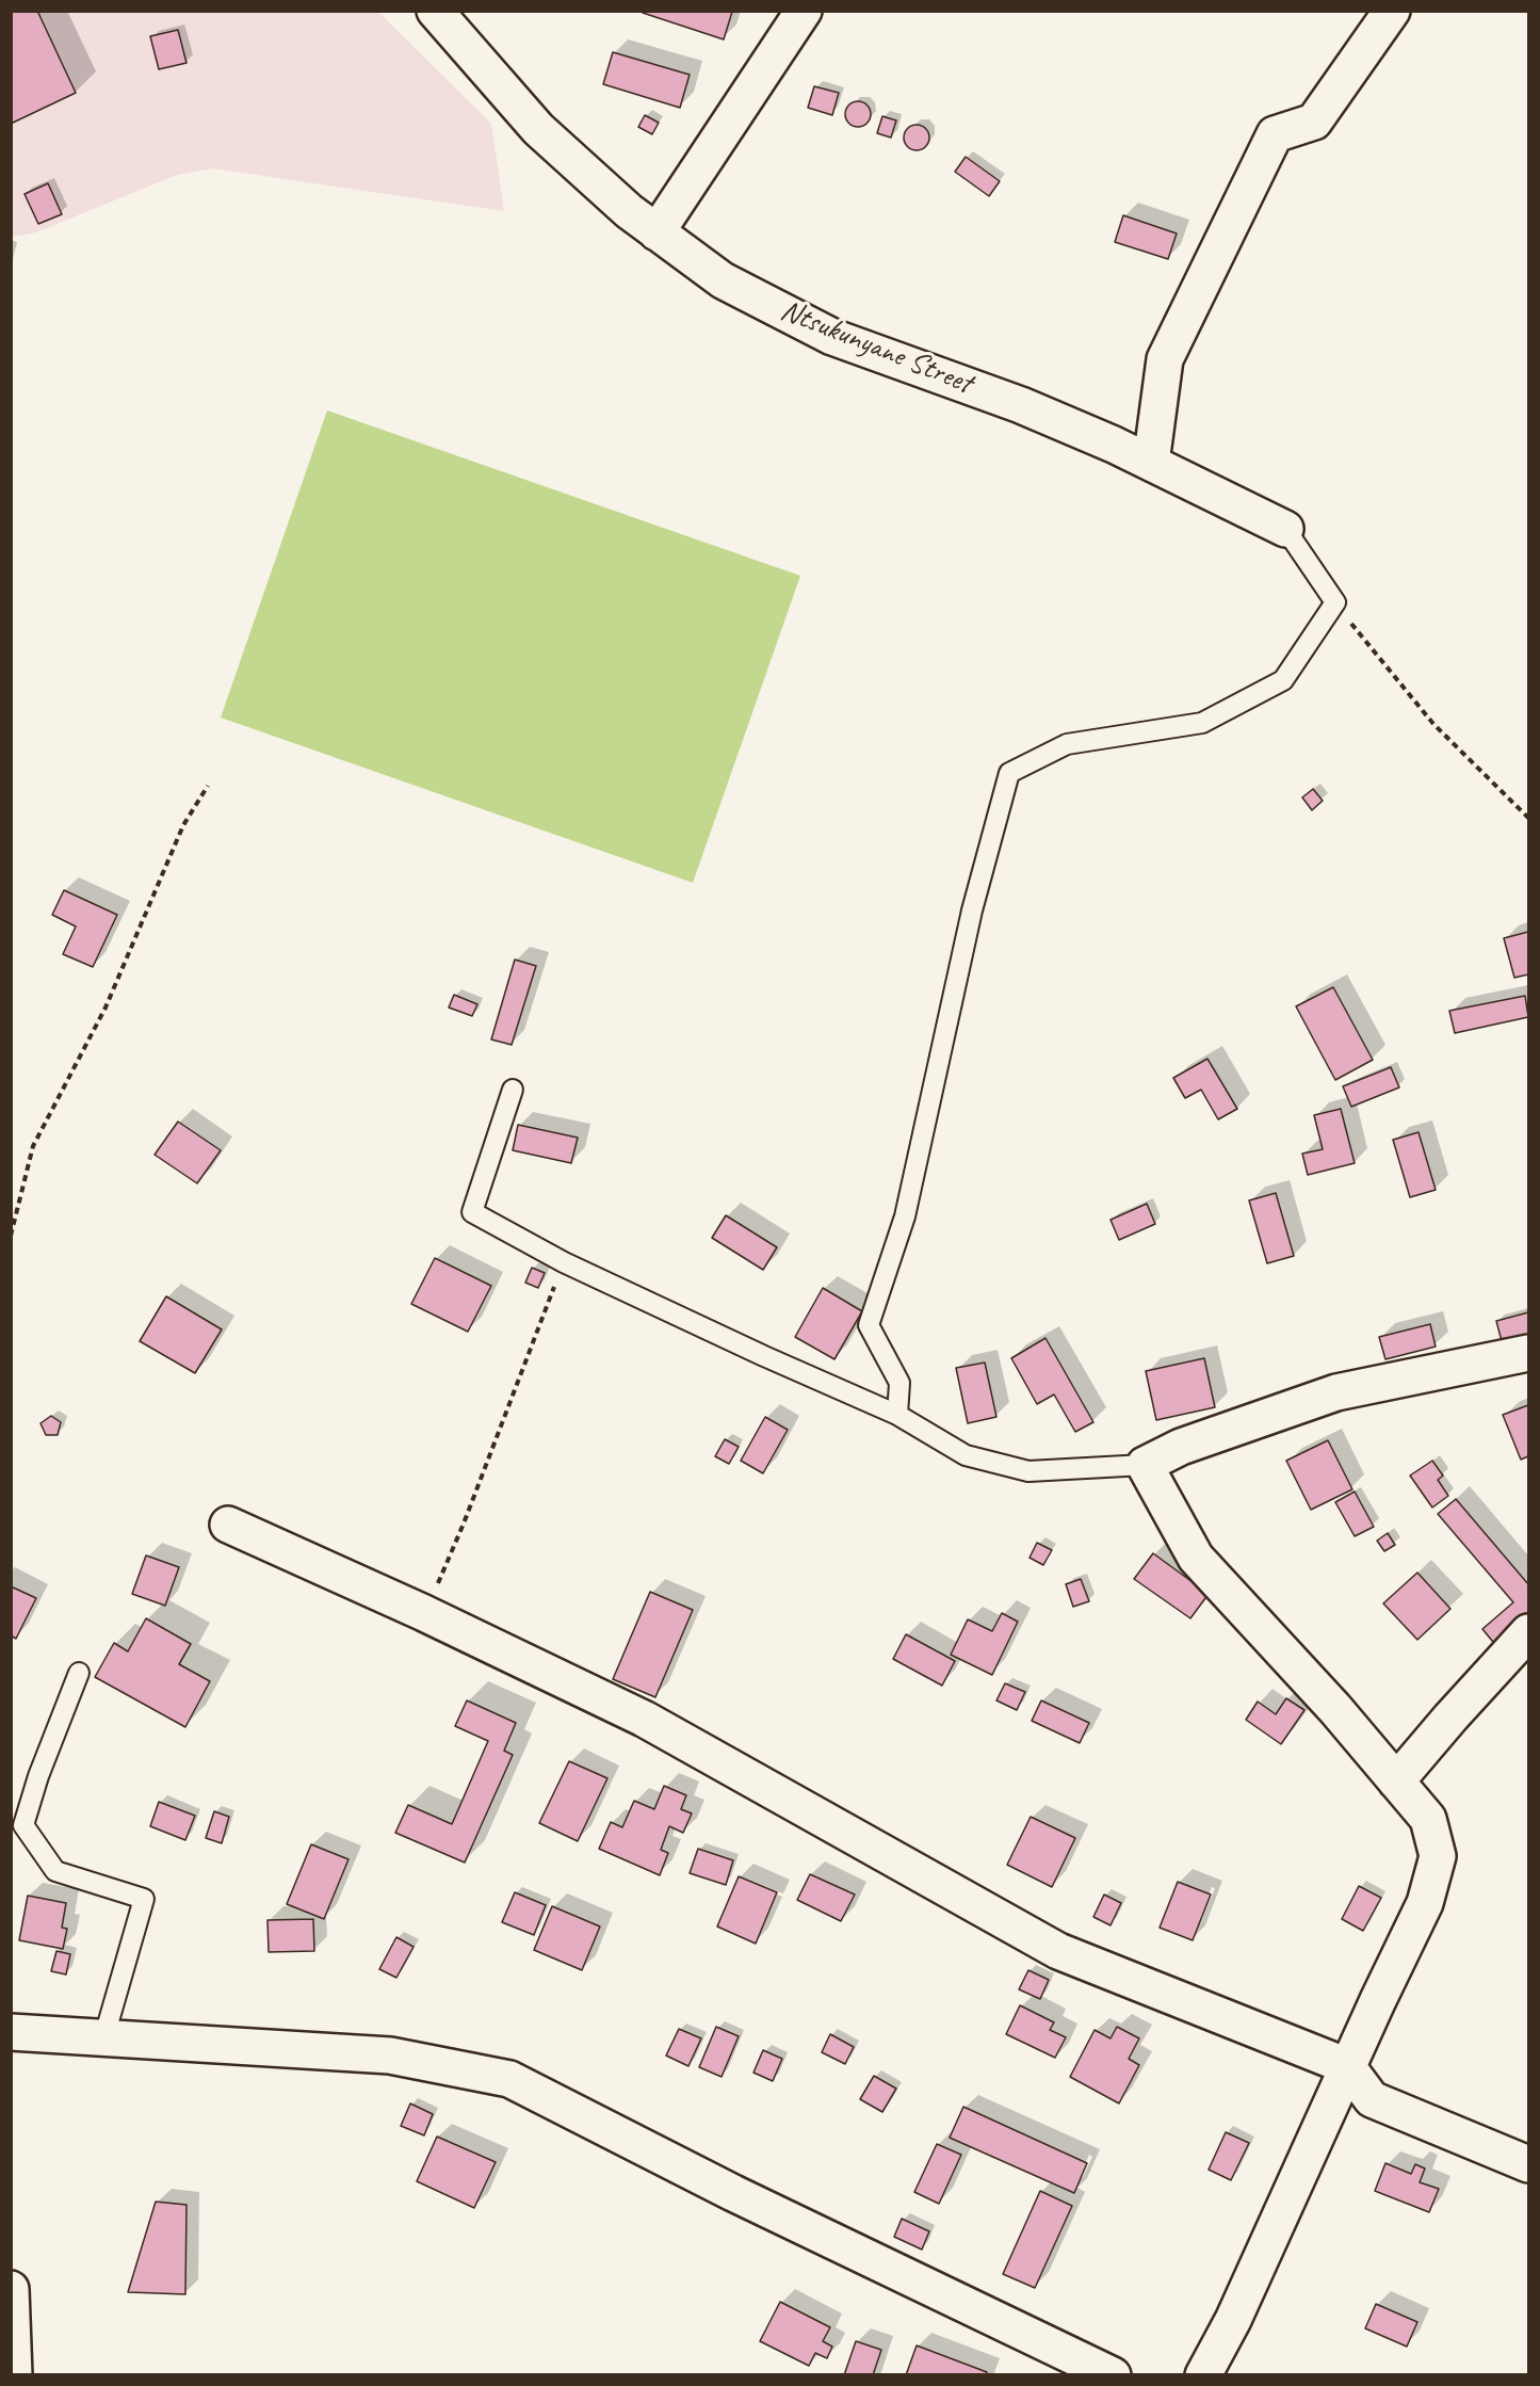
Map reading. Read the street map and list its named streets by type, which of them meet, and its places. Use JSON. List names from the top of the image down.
{
  "streets": {
    "street": ["Ntsukunyane Street"]
  }
}
